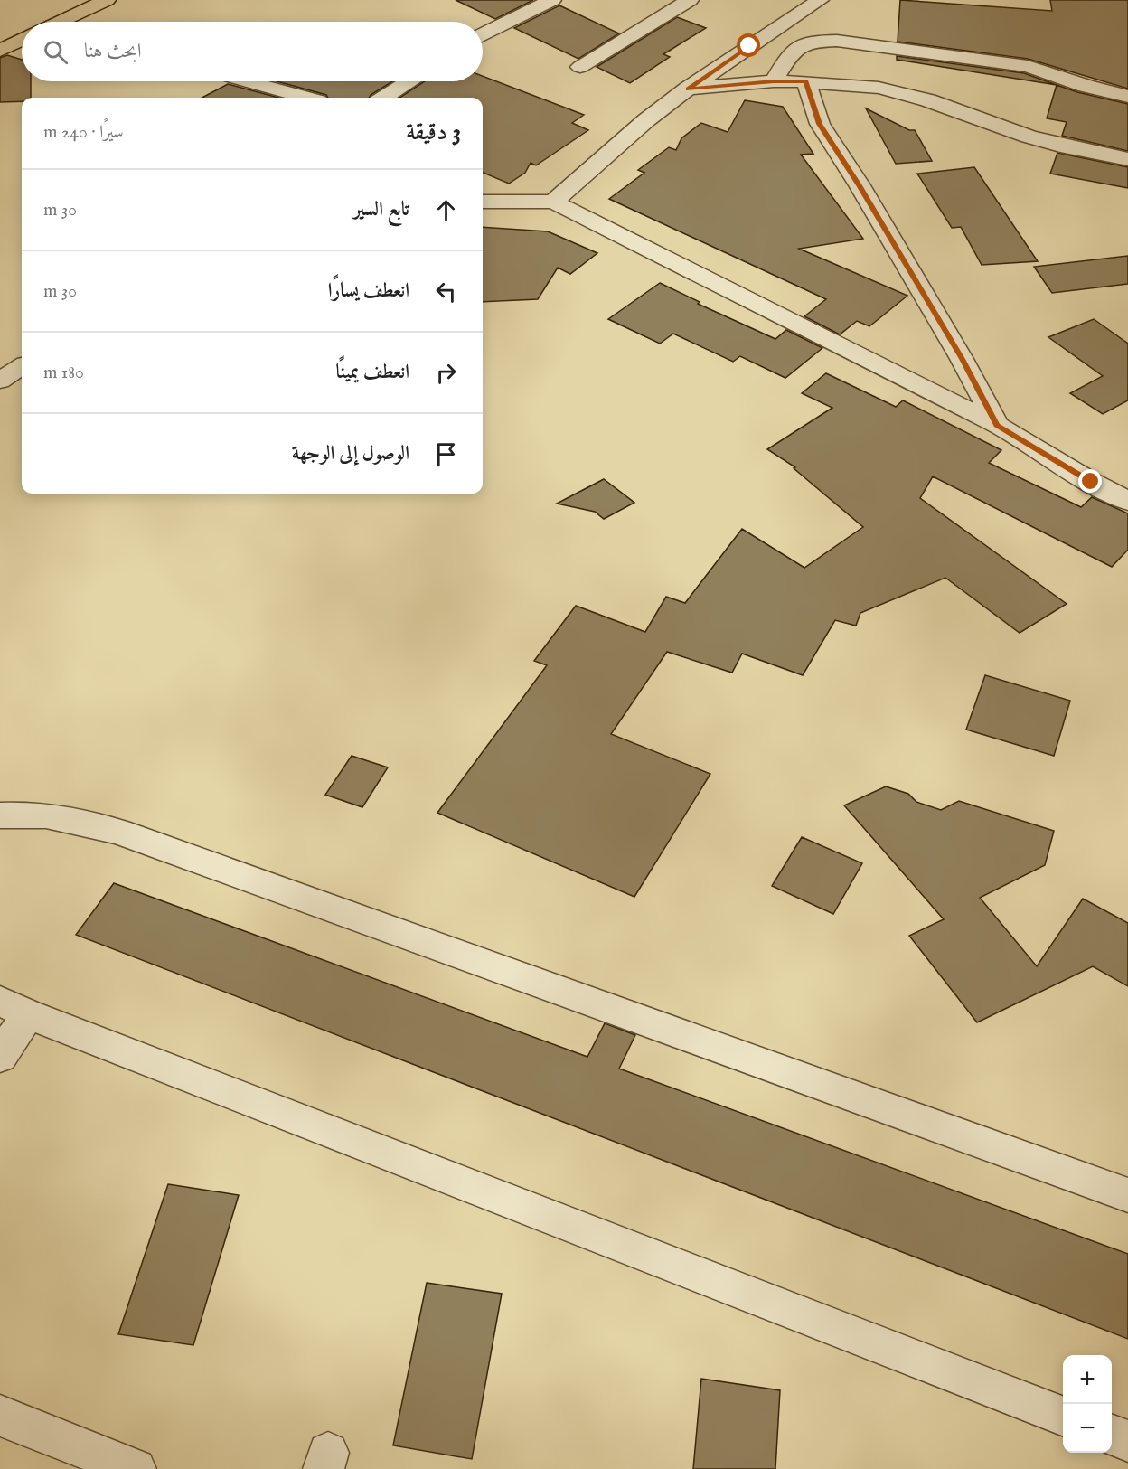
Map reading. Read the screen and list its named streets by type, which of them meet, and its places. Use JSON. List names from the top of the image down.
{
  "page": {
    "search": "ابحث هنا",
    "heading": ["3 دقيقة", "سيرًا · 240 m"],
    "list": [
      ["تابع السير", "30 m"],
      ["انعطف يسارًا", "30 m"],
      ["انعطف يمينًا", "180 m"],
      "الوصول إلى الوجهة"
    ],
    "map_buttons": ["+", "−"]
  }
}
